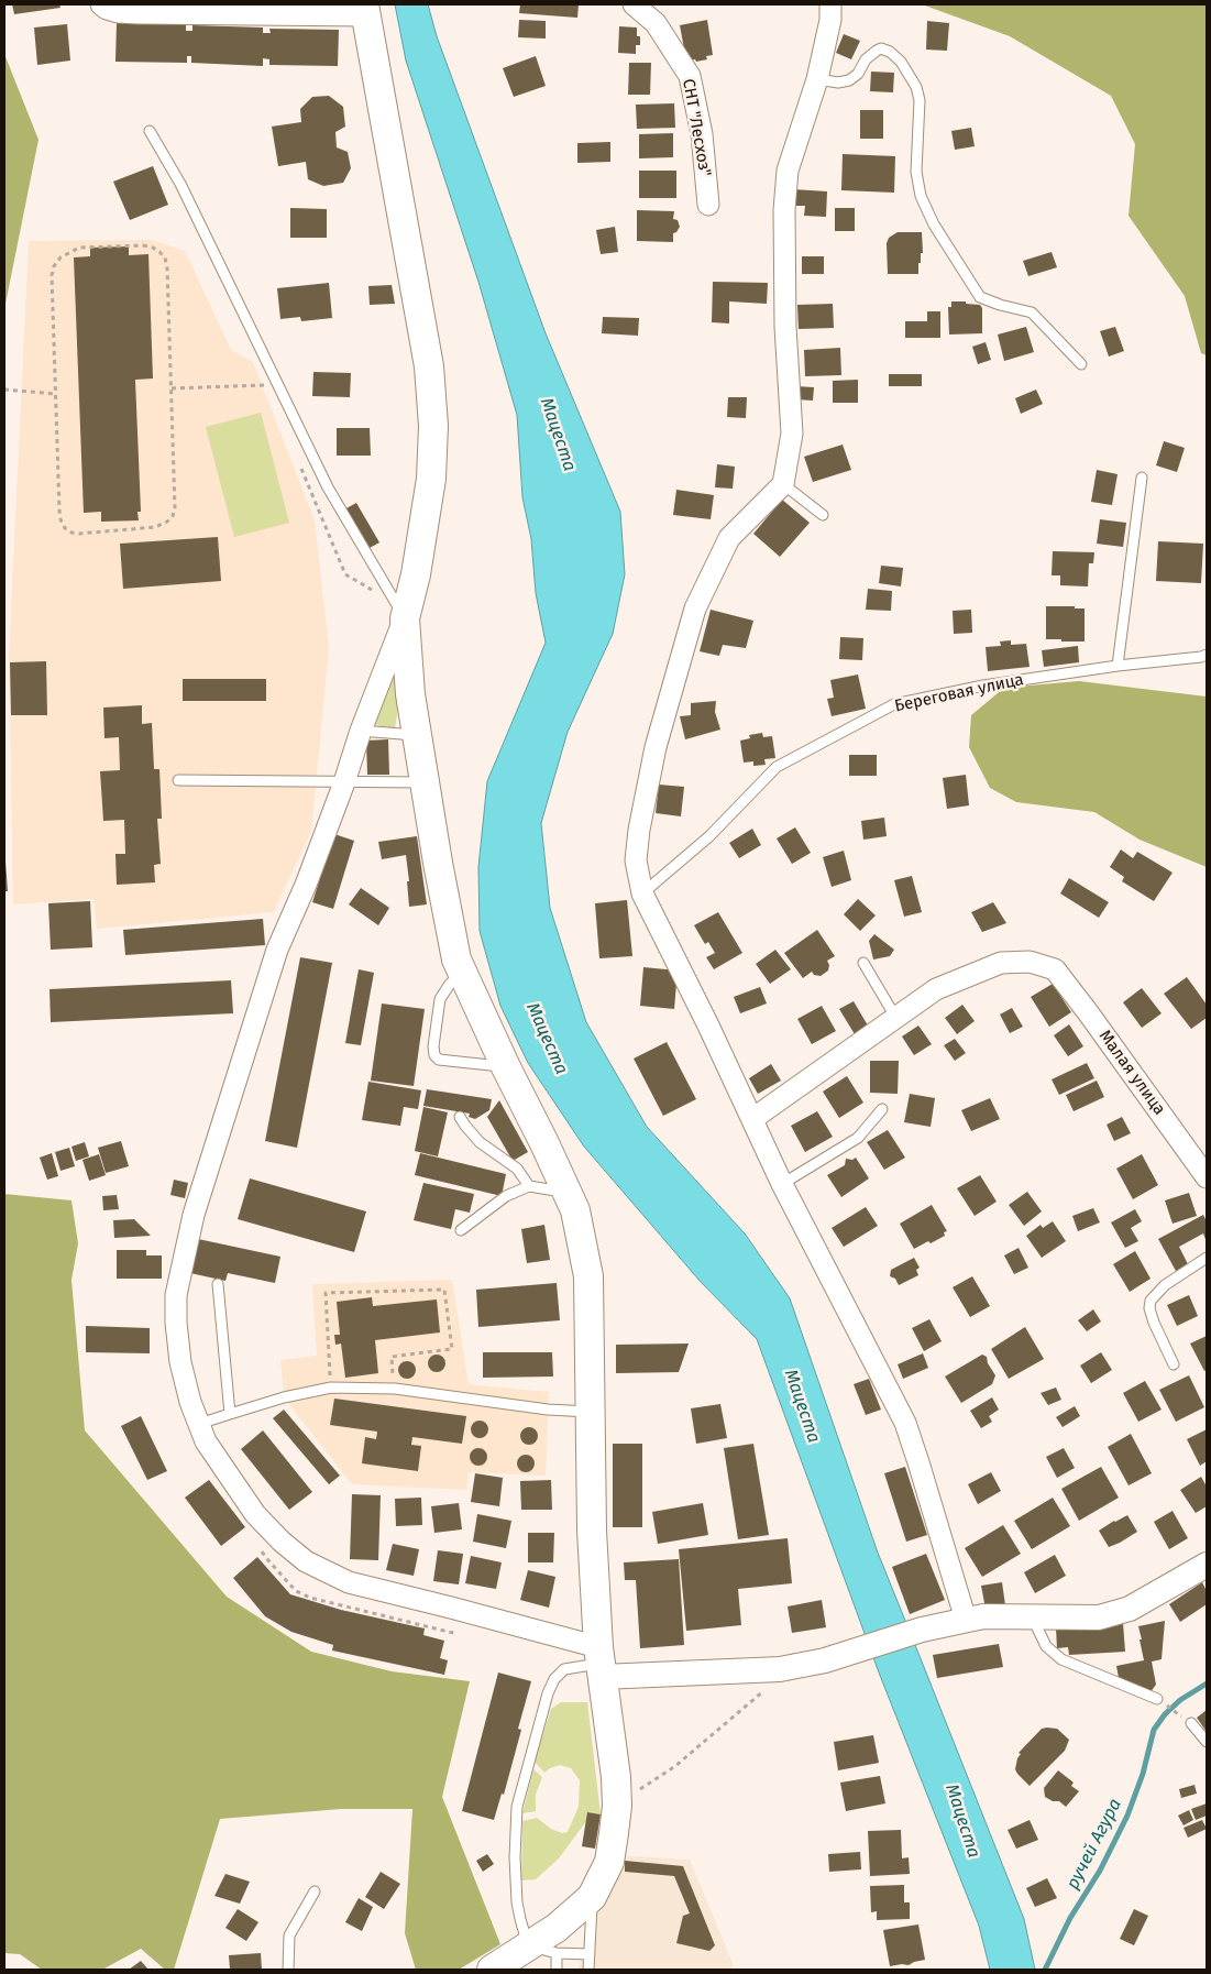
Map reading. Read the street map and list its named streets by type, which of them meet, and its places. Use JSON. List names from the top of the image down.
{
  "streets": {
    "street": ["СНТ \"Лесхоз\"", "Малая улица"],
    "lane": ["Береговая улица"]
  },
  "water": ["Мацеста", "ручей Агура"]
}
